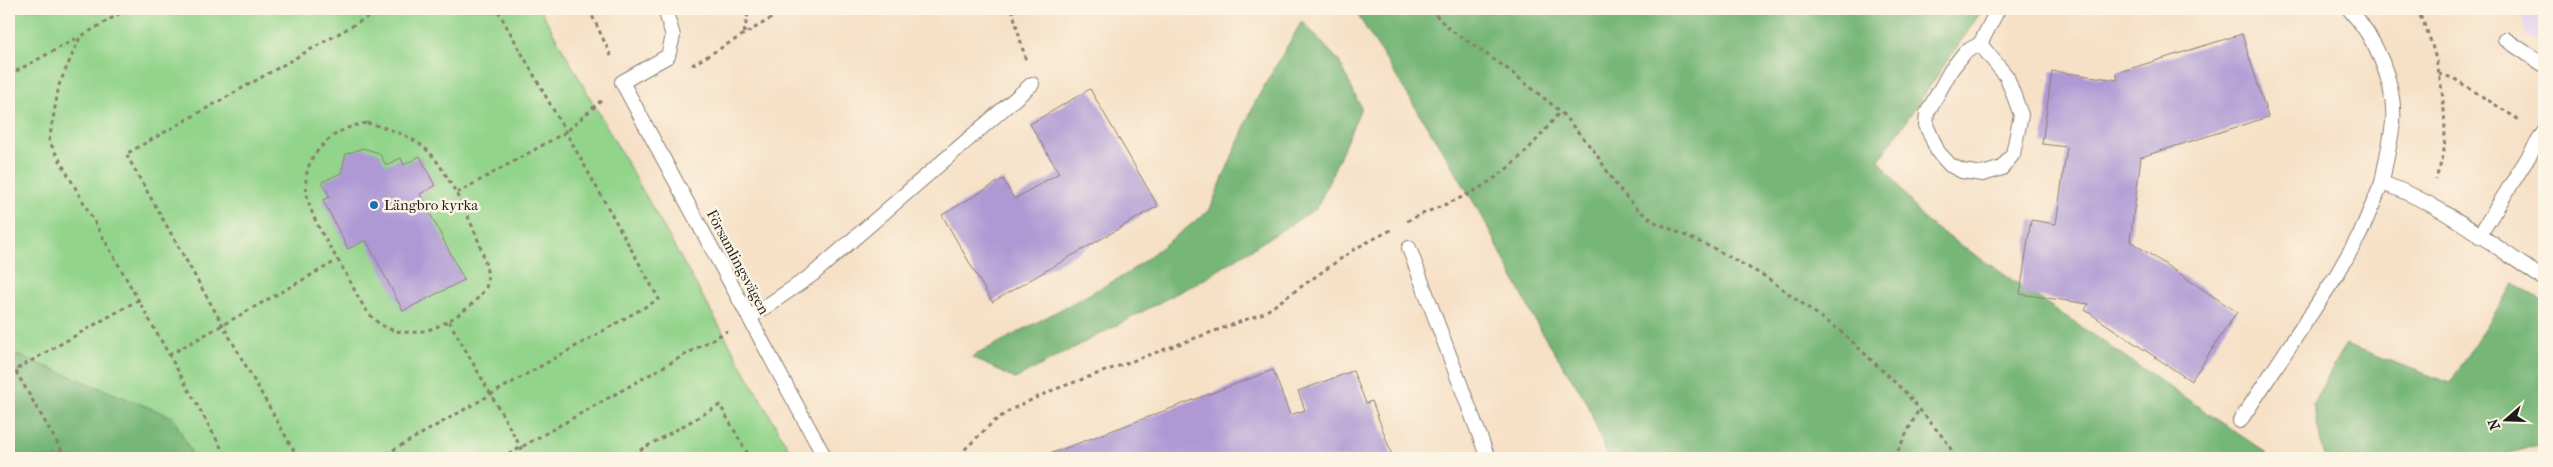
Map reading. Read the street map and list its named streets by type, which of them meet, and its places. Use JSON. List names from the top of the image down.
{
  "streets": {
    "lane": ["Församlingsvägen"]
  },
  "places": ["Längbro kyrka"],
  "north": "left"
}
